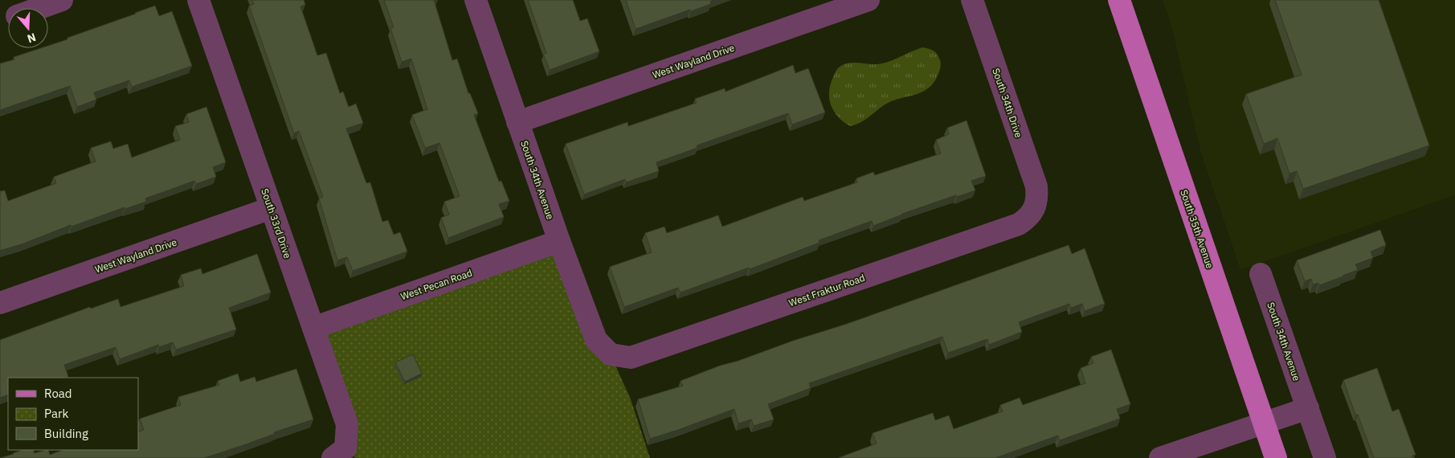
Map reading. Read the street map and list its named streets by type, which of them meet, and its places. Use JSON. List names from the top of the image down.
{
  "streets": {
    "main road": ["South 35th Avenue"],
    "street": [
      "West Wayland Drive",
      "South 34th Drive",
      "South 34th Avenue",
      "South 33rd Drive",
      "West Pecan Road",
      "West Fraktur Road"
    ]
  },
  "crossings": [
    ["West Wayland Drive", "South 34th Avenue"],
    ["West Wayland Drive", "South 33rd Drive"],
    ["South 34th Drive", "West Fraktur Road"],
    ["South 34th Avenue", "West Pecan Road"],
    ["South 34th Avenue", "West Fraktur Road"],
    ["South 33rd Drive", "West Pecan Road"]
  ],
  "legend": ["Road", "Park", "Building"],
  "north": "bottom"
}
